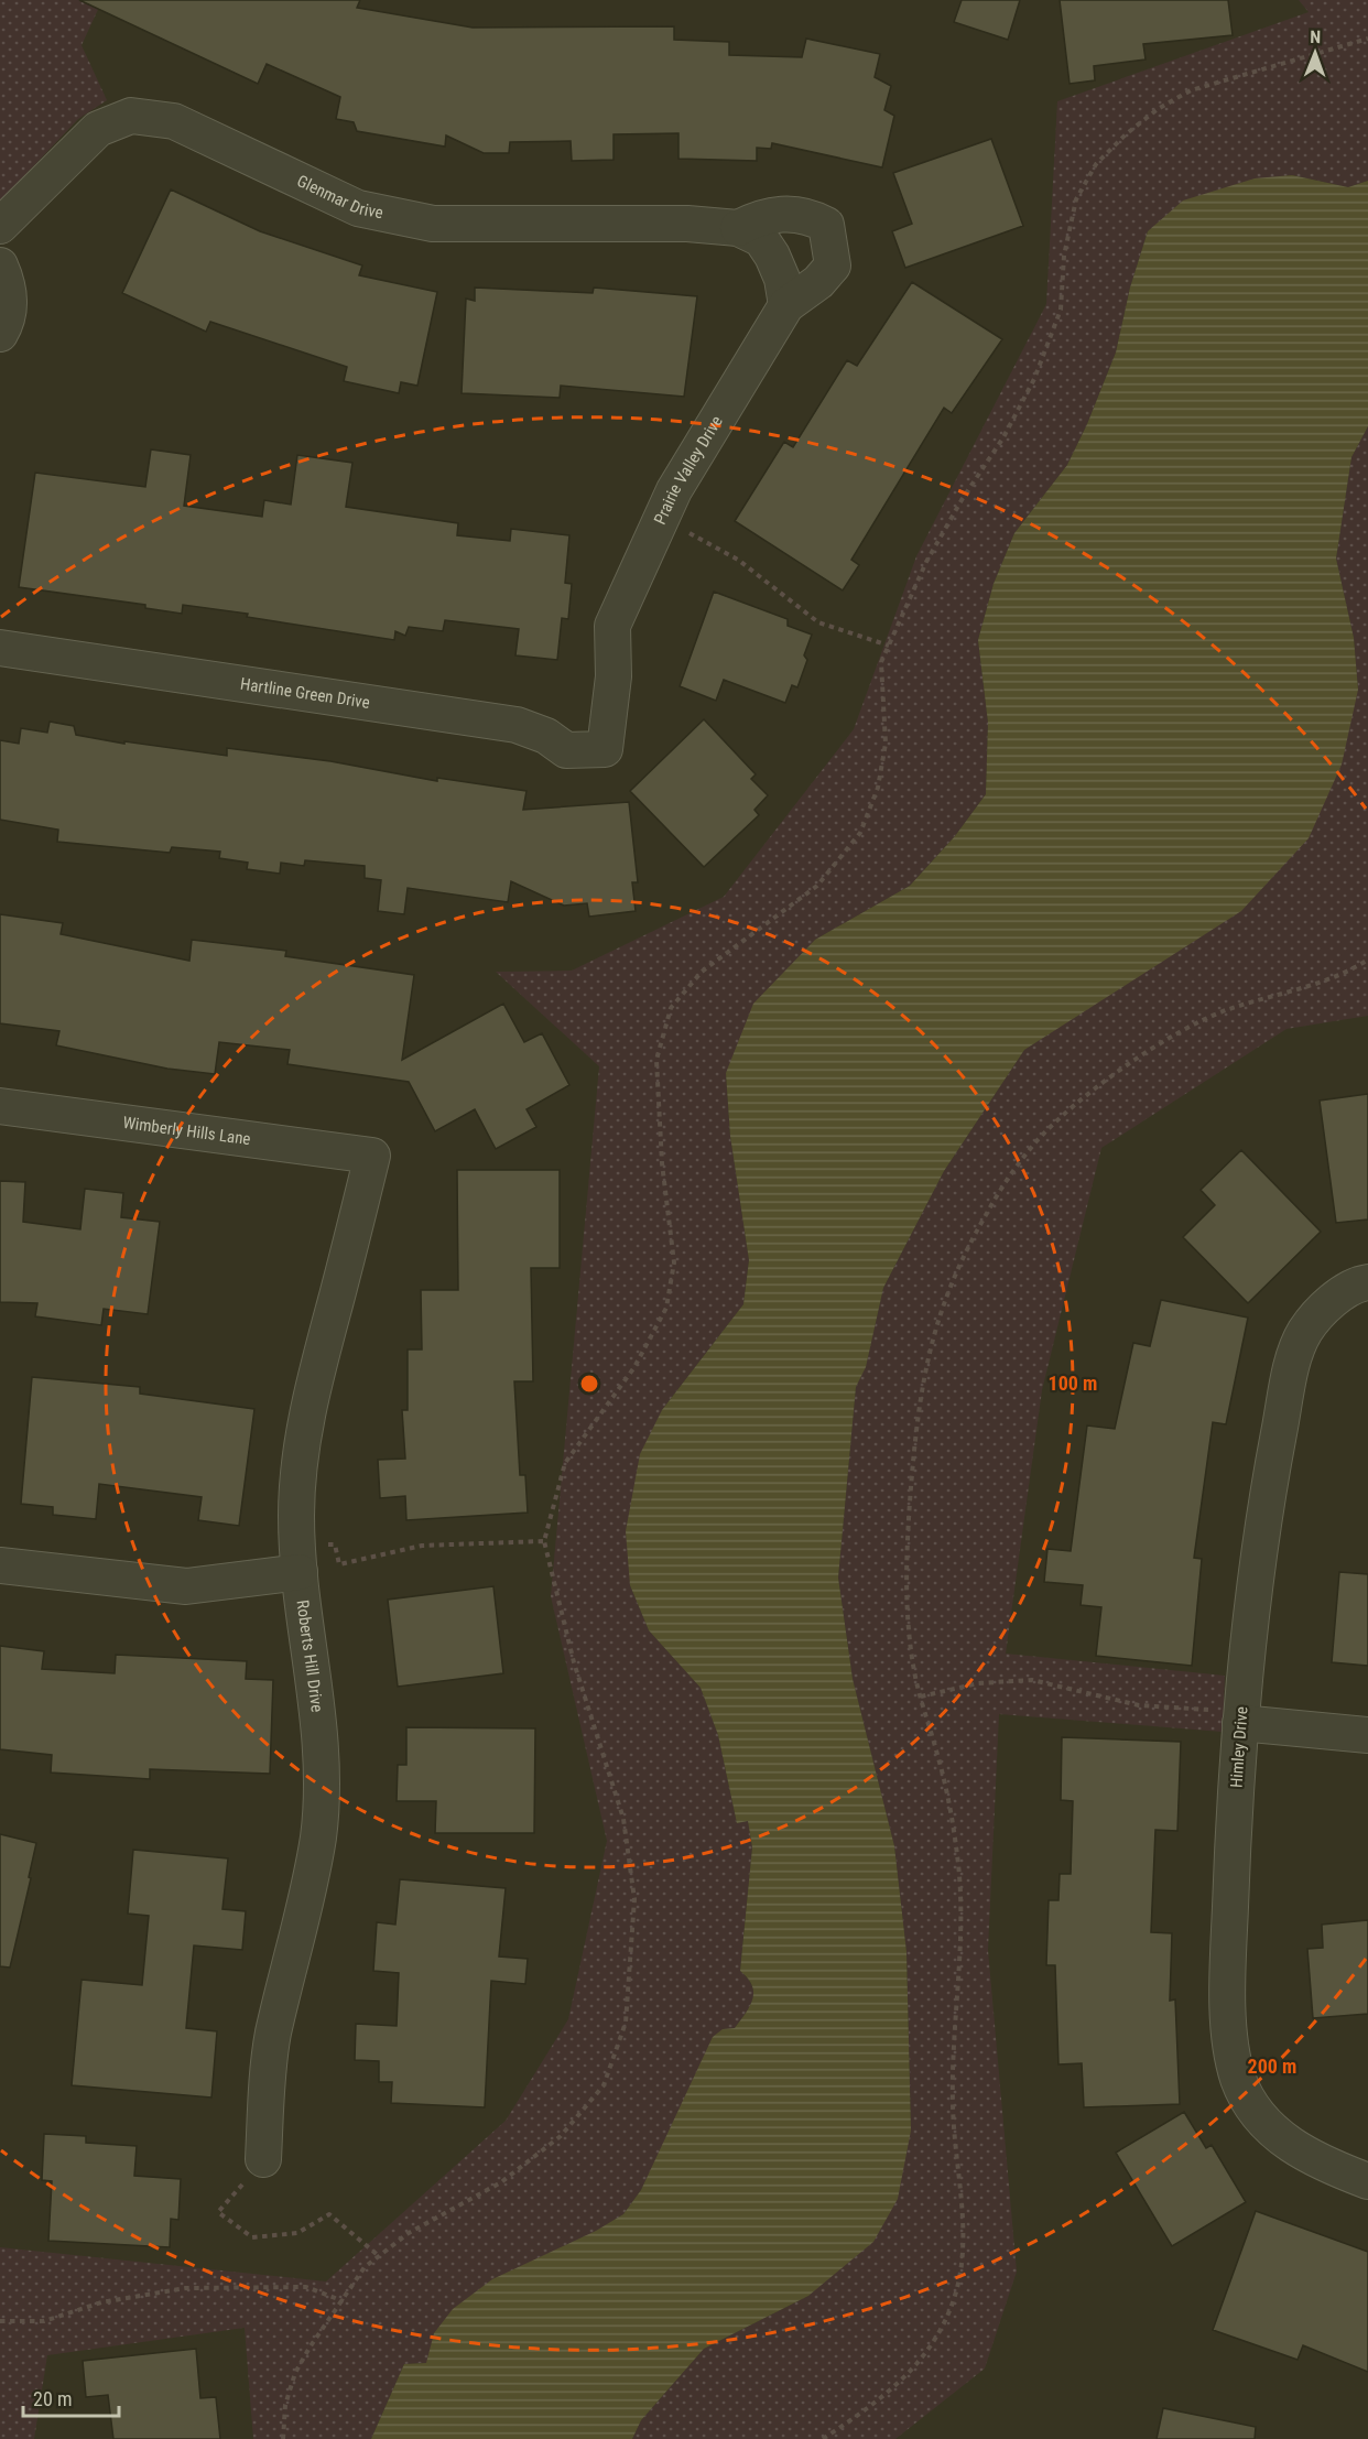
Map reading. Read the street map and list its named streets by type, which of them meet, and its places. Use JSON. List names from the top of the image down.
{
  "streets": {
    "street": [
      "Glenmar Drive",
      "Prairie Valley Drive",
      "Hartline Green Drive",
      "Wimberly Hills Lane",
      "Roberts Hill Drive",
      "Himley Drive"
    ]
  },
  "crossings": [
    ["Glenmar Drive", "Prairie Valley Drive"],
    ["Prairie Valley Drive", "Hartline Green Drive"],
    ["Wimberly Hills Lane", "Roberts Hill Drive"]
  ],
  "scale_bar": "20 m",
  "north": "top",
  "rings": ["100 m", "200 m"]
}
